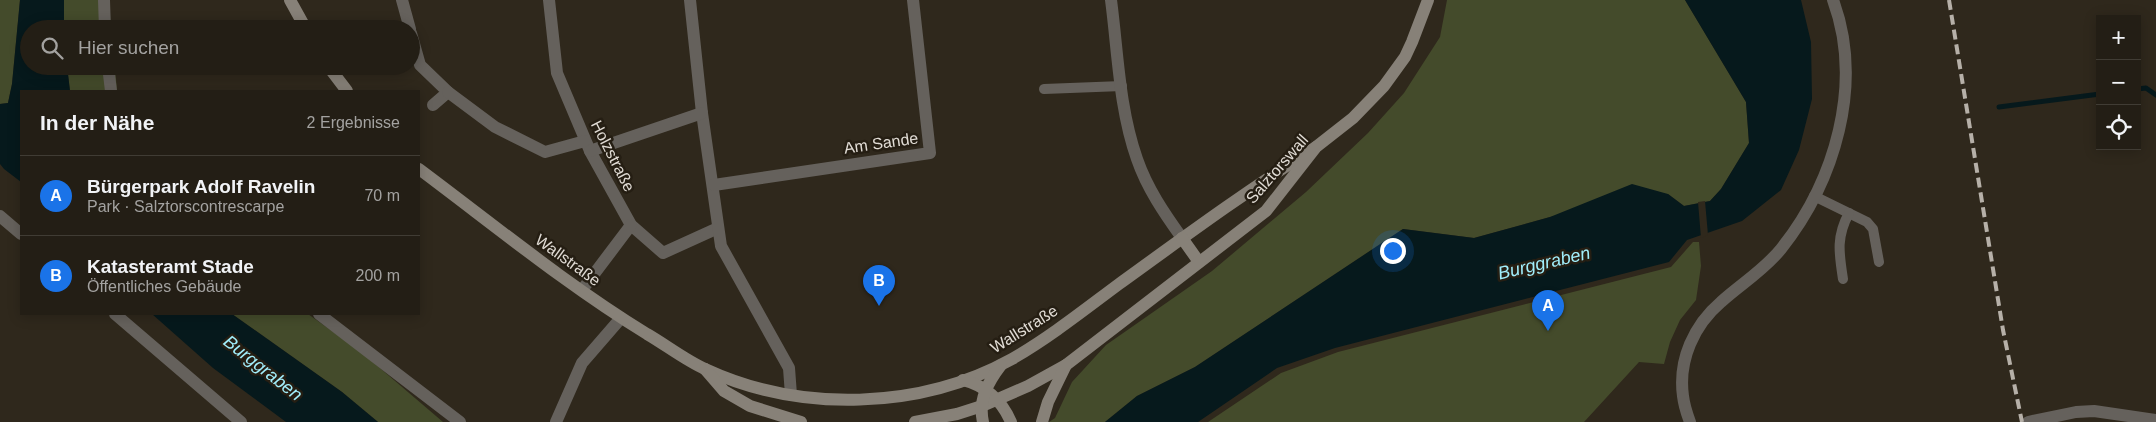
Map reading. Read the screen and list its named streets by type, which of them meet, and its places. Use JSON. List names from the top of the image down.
{
  "streets": {
    "main road": ["Salztorswall", "Wallstraße"],
    "street": ["Am Sande", "Holzstraße"]
  },
  "crossings": [
    ["Salztorswall", "Wallstraße"]
  ],
  "water": ["Burggraben"],
  "page": {
    "map_buttons": ["+", "−"],
    "search": "Hier suchen",
    "heading": ["In der Nähe", "2 Ergebnisse"],
    "list": [
      {
        "mark": "A",
        "name": "Bürgerpark Adolf Ravelin",
        "note": "Park · Salztorscontrescarpe",
        "value": "70 m"
      },
      {
        "mark": "B",
        "name": "Katasteramt Stade",
        "note": "Öffentliches Gebäude",
        "value": "200 m"
      }
    ],
    "pins": ["B", "A"]
  }
}
